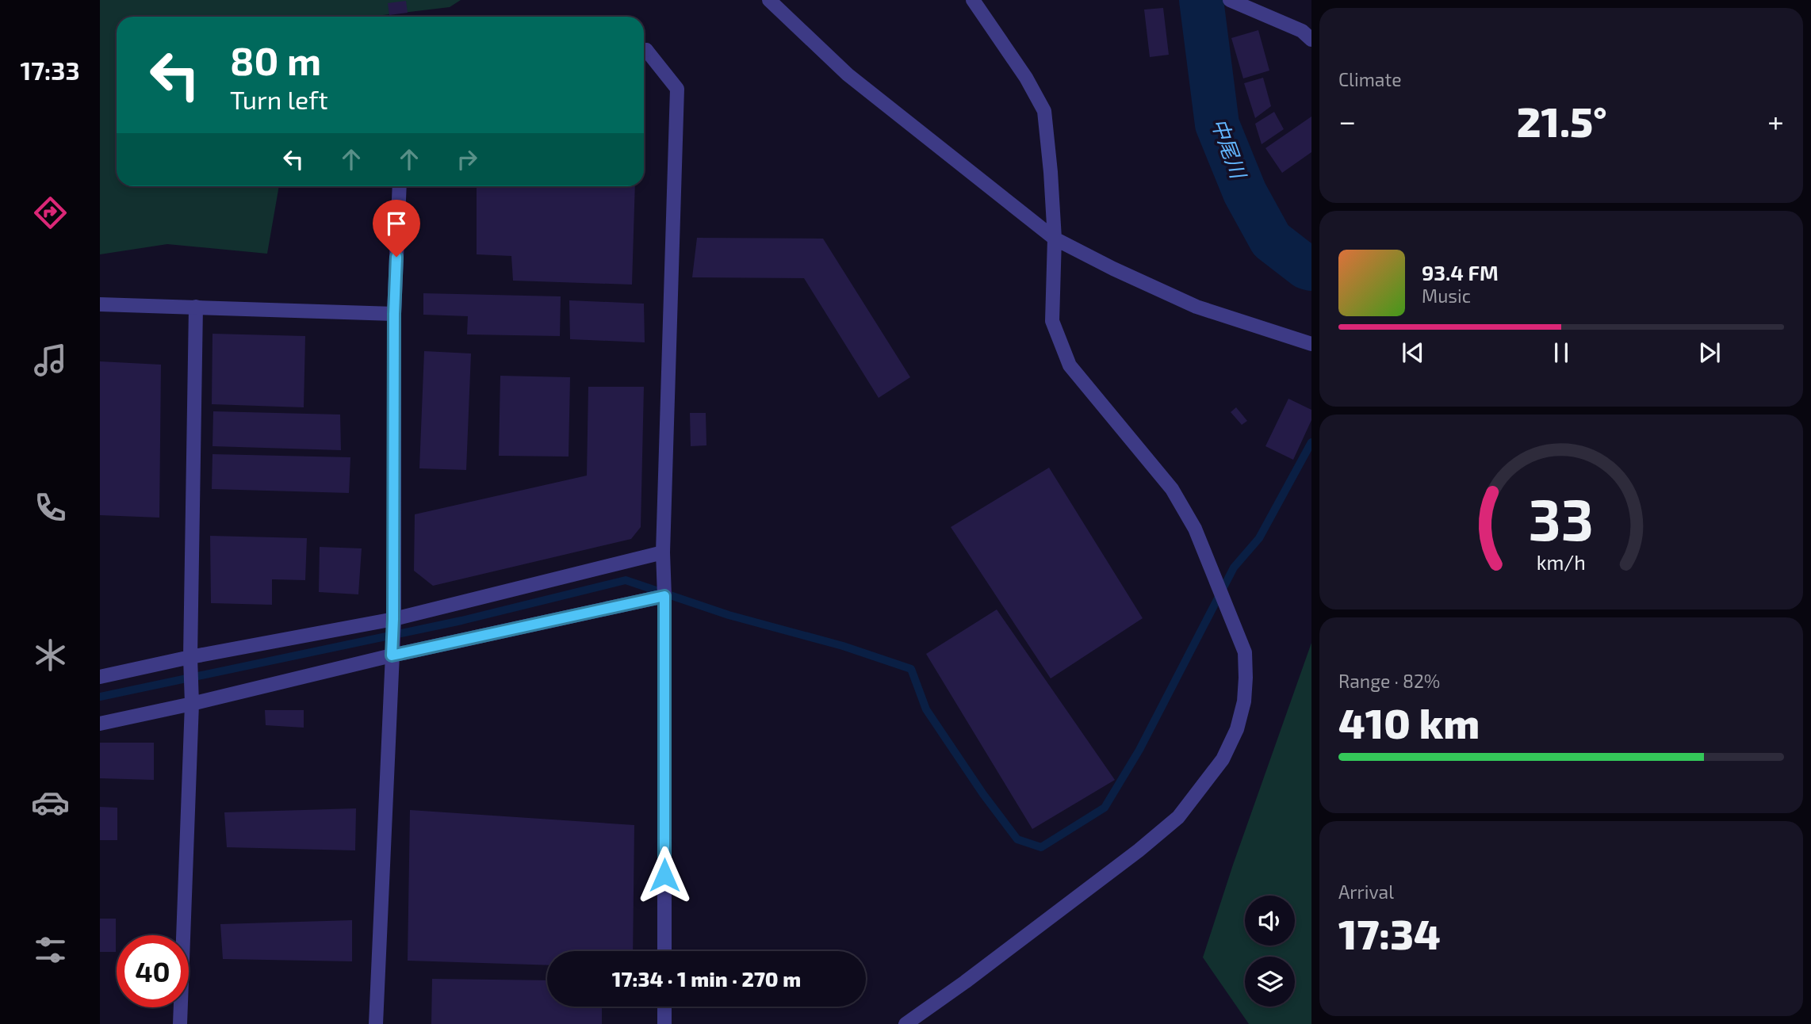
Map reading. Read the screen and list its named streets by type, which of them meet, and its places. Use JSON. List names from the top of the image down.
{
  "water": ["中尾川"],
  "page": {
    "tabs": "17:33",
    "tile": [
      "Climate",
      ["Range · 82%", "410 km"],
      ["Arrival", "17:34"]
    ],
    "turn": ["80 m", "Turn left"],
    "heat": ["−", "21.5°", "+"],
    "song": ["93.4 FM", "Music"],
    "limit": "40",
    "trip": "17:34 · 1 min · 270 m",
    "gauge": ["33", "km/h"]
  }
}
